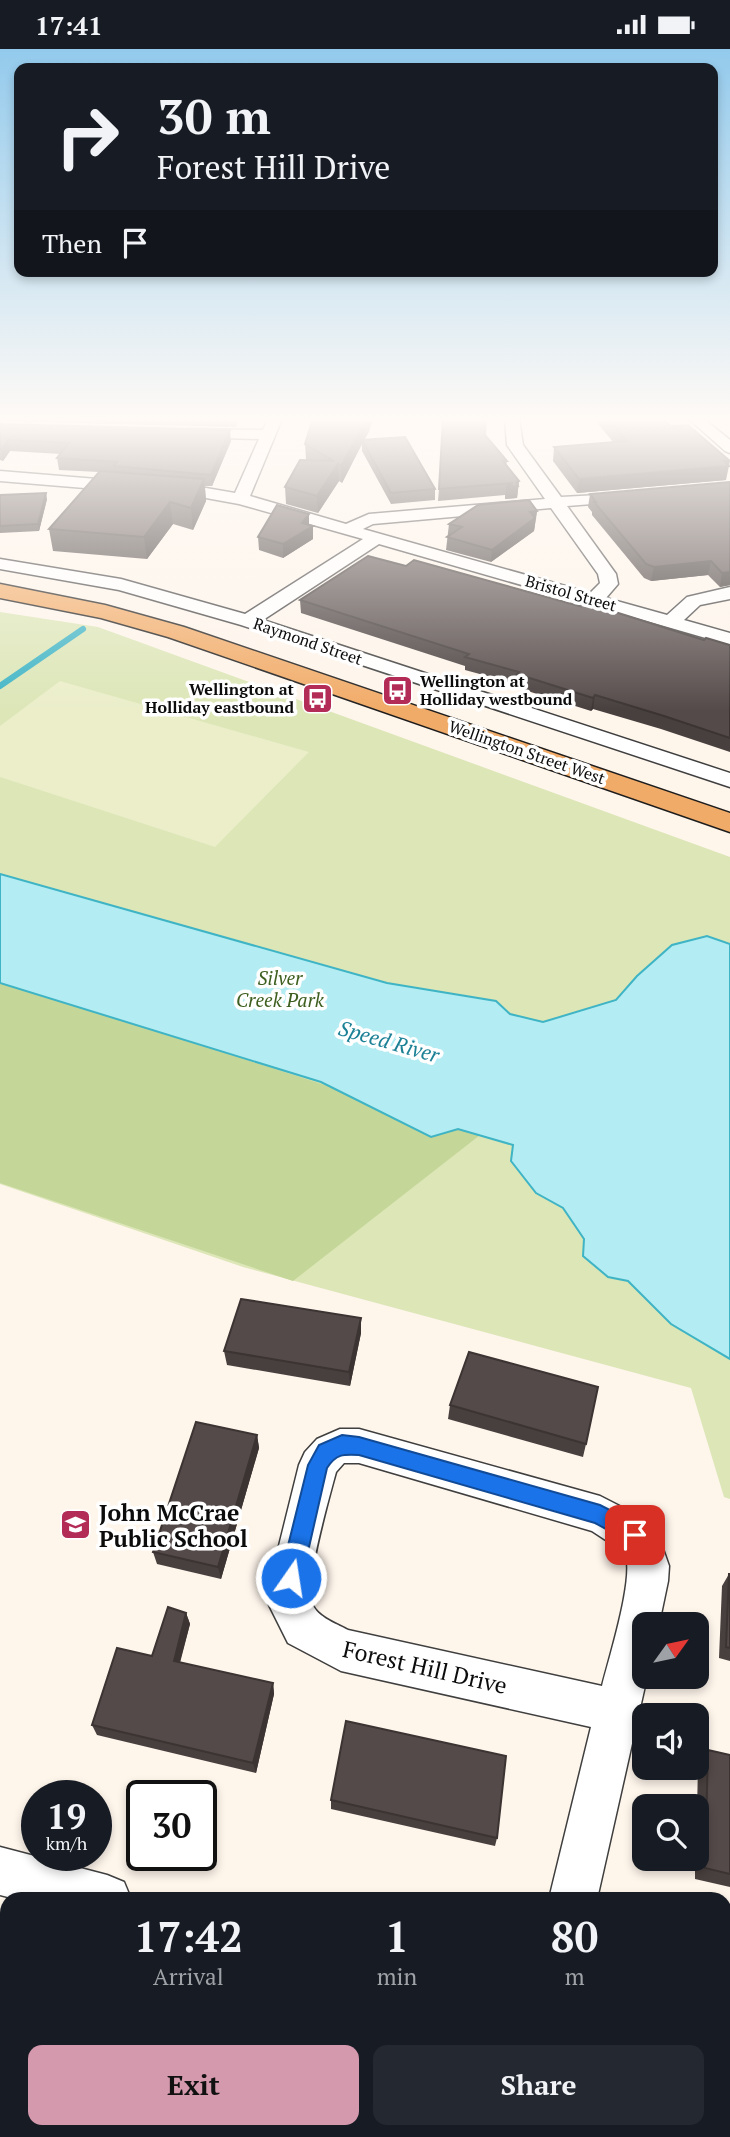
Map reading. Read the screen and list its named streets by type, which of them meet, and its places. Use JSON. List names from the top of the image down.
{
  "streets": {
    "main road": ["Wellington Street West"],
    "street": ["Bristol Street", "Raymond Street", "Forest Hill Drive"]
  },
  "water": ["Speed River"],
  "parks": ["Silver Creek Park"],
  "places": {
    "bus stop": ["Wellington at Holliday westbound", "Wellington at Holliday eastbound"],
    "school or university": ["John McCrae Public School"]
  },
  "north": "top right",
  "page": {
    "status": "17:41",
    "turn": ["30 m", "Forest Hill Drive"],
    "then": "Then",
    "speed": "19 km/h",
    "limit": "30",
    "eta": [
      "17:42",
      "Arrival",
      "1",
      "min",
      "80",
      "m"
    ],
    "buttons": ["Exit", "Share"]
  }
}
